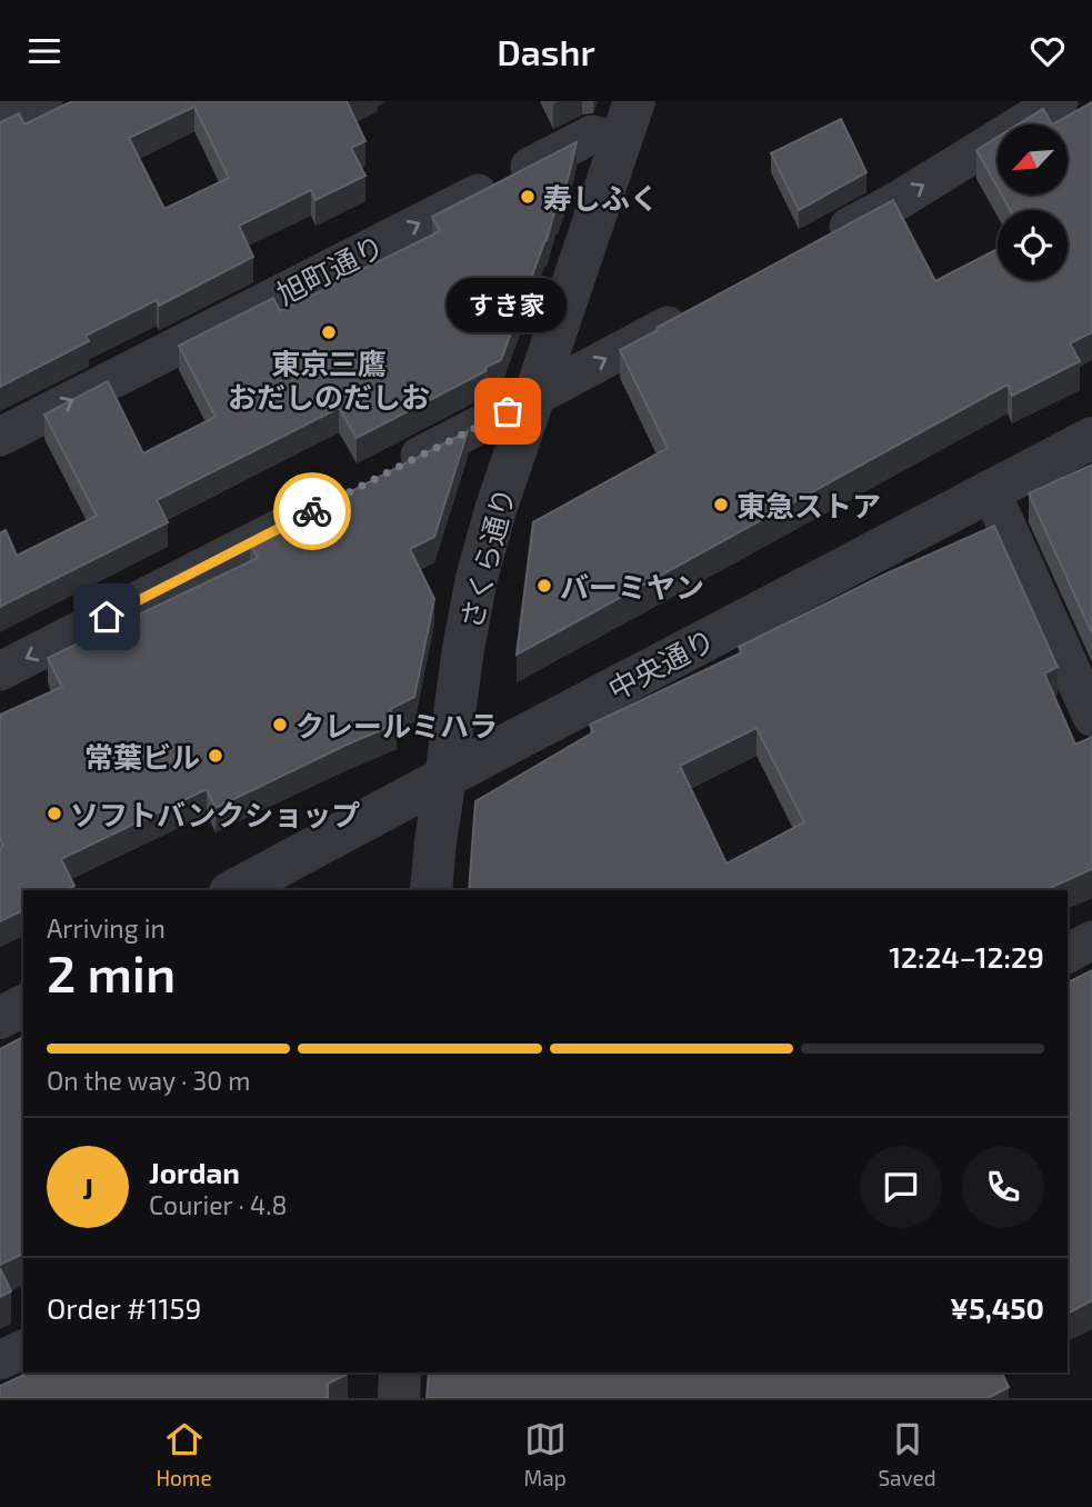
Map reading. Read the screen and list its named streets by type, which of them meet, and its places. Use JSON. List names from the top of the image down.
{
  "streets": {
    "street": ["旭町通り", "さくら通り", "中央通り"]
  },
  "crossings": [
    ["旭町通り", "さくら通り"],
    ["さくら通り", "中央通り"]
  ],
  "places": [
    "寿しふく",
    "東京三鷹 おだしのだしお",
    "すき家",
    "東急ストア",
    "バーミヤン",
    "クレールミハラ",
    "常葉ビル",
    "ソフトバンクショップ"
  ],
  "north": "bottom left",
  "page": {
    "header": "Dashr",
    "bubble": "すき家",
    "heading": ["2 min", "Arriving in", "12:24–12:29"],
    "panel": [
      "Jordan",
      "Courier · 4.8",
      "Order #1159",
      "¥5,450"
    ],
    "bar": "On the way · 30 m",
    "round": "J",
    "tabs": ["Home", "Map", "Saved"]
  }
}
